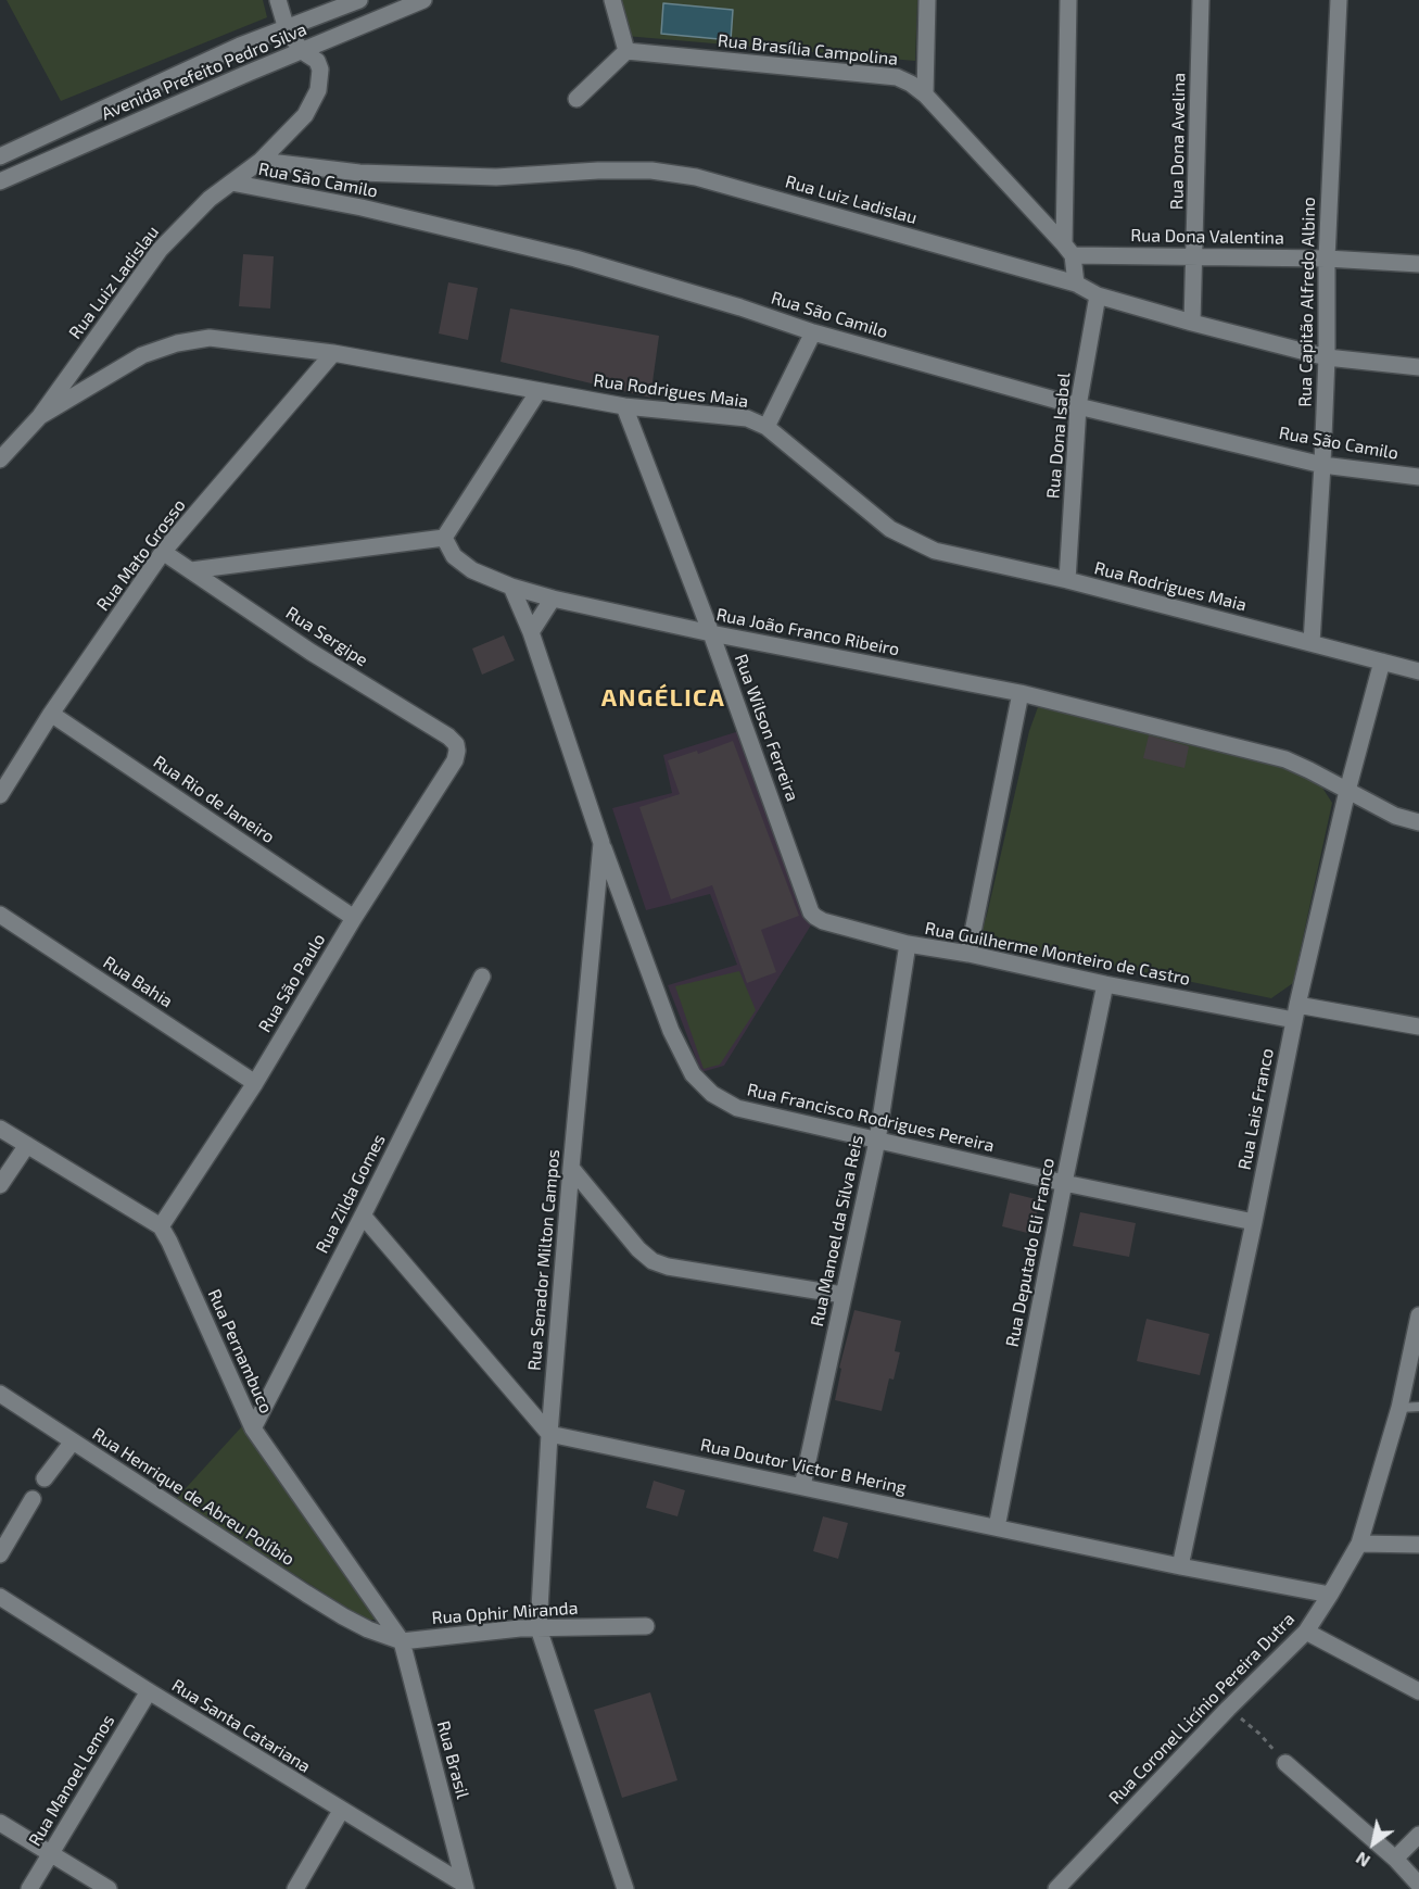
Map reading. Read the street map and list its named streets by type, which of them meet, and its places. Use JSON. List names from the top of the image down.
{
  "streets": {
    "street": [
      "Rua Brasília Campolina",
      "Avenida Prefeito Pedro Silva",
      "Rua Dona Avelina",
      "Rua São Camilo",
      "Rua Luiz Ladislau",
      "Rua Dona Valentina",
      "Rua Capitão Alfredo Albino",
      "Rua Rodrigues Maia",
      "Rua Dona Isabel",
      "Rua Mato Grosso",
      "Rua João Franco Ribeiro",
      "Rua Sergipe",
      "Rua Wilson Ferreira",
      "Rua Rio de Janeiro",
      "Rua Guilherme Monteiro de Castro",
      "Rua Bahia",
      "Rua São Paulo",
      "Rua Lais Franco",
      "Rua Francisco Rodrigues Pereira",
      "Rua Zilda Gomes",
      "Rua Manoel da Silva Reis",
      "Rua Deputado Eli Franco",
      "Rua Senador Milton Campos",
      "Rua Pernambuco",
      "Rua Doutor Victor B Hering",
      "Rua Henrique de Abreu Políbio",
      "Rua Ophir Miranda",
      "Rua Coronel Licínio Pereira Dutra",
      "Rua Santa Catariana",
      "Rua Brasil",
      "Rua Manoel Lemos"
    ]
  },
  "crossings": [
    ["Rua Brasília Campolina", "Rua Dona Valentina"],
    ["Avenida Prefeito Pedro Silva", "Rua Luiz Ladislau"],
    ["Rua Dona Avelina", "Rua Luiz Ladislau"],
    ["Rua Dona Avelina", "Rua Dona Valentina"],
    ["Rua São Camilo", "Rua Luiz Ladislau"],
    ["Rua São Camilo", "Rua Capitão Alfredo Albino"],
    ["Rua São Camilo", "Rua Dona Isabel"],
    ["Rua Luiz Ladislau", "Rua Capitão Alfredo Albino"],
    ["Rua Luiz Ladislau", "Rua Rodrigues Maia"],
    ["Rua Luiz Ladislau", "Rua Dona Isabel"],
    ["Rua Dona Valentina", "Rua Capitão Alfredo Albino"],
    ["Rua Capitão Alfredo Albino", "Rua Rodrigues Maia"],
    ["Rua Rodrigues Maia", "Rua Dona Isabel"],
    ["Rua Rodrigues Maia", "Rua Mato Grosso"],
    ["Rua Rodrigues Maia", "Rua Wilson Ferreira"],
    ["Rua Rodrigues Maia", "Rua Lais Franco"],
    ["Rua Mato Grosso", "Rua Sergipe"],
    ["Rua Mato Grosso", "Rua Rio de Janeiro"],
    ["Rua João Franco Ribeiro", "Rua Wilson Ferreira"],
    ["Rua João Franco Ribeiro", "Rua Lais Franco"],
    ["Rua João Franco Ribeiro", "Rua Senador Milton Campos"],
    ["Rua Sergipe", "Rua São Paulo"],
    ["Rua Wilson Ferreira", "Rua Guilherme Monteiro de Castro"],
    ["Rua Rio de Janeiro", "Rua São Paulo"],
    ["Rua Guilherme Monteiro de Castro", "Rua Lais Franco"],
    ["Rua Guilherme Monteiro de Castro", "Rua Manoel da Silva Reis"],
    ["Rua Guilherme Monteiro de Castro", "Rua Deputado Eli Franco"],
    ["Rua Bahia", "Rua São Paulo"],
    ["Rua São Paulo", "Rua Pernambuco"],
    ["Rua Lais Franco", "Rua Francisco Rodrigues Pereira"],
    ["Rua Lais Franco", "Rua Doutor Victor B Hering"],
    ["Rua Francisco Rodrigues Pereira", "Rua Manoel da Silva Reis"],
    ["Rua Francisco Rodrigues Pereira", "Rua Deputado Eli Franco"],
    ["Rua Francisco Rodrigues Pereira", "Rua Senador Milton Campos"],
    ["Rua Zilda Gomes", "Rua Pernambuco"],
    ["Rua Manoel da Silva Reis", "Rua Doutor Victor B Hering"],
    ["Rua Deputado Eli Franco", "Rua Doutor Victor B Hering"],
    ["Rua Senador Milton Campos", "Rua Doutor Victor B Hering"],
    ["Rua Senador Milton Campos", "Rua Ophir Miranda"],
    ["Rua Pernambuco", "Rua Ophir Miranda"],
    ["Rua Pernambuco", "Rua Brasil"],
    ["Rua Doutor Victor B Hering", "Rua Coronel Licínio Pereira Dutra"],
    ["Rua Henrique de Abreu Políbio", "Rua Ophir Miranda"],
    ["Rua Ophir Miranda", "Rua Brasil"],
    ["Rua Santa Catariana", "Rua Brasil"],
    ["Rua Santa Catariana", "Rua Manoel Lemos"]
  ],
  "districts": ["ANGÉLICA"],
  "north": "bottom left"
}
